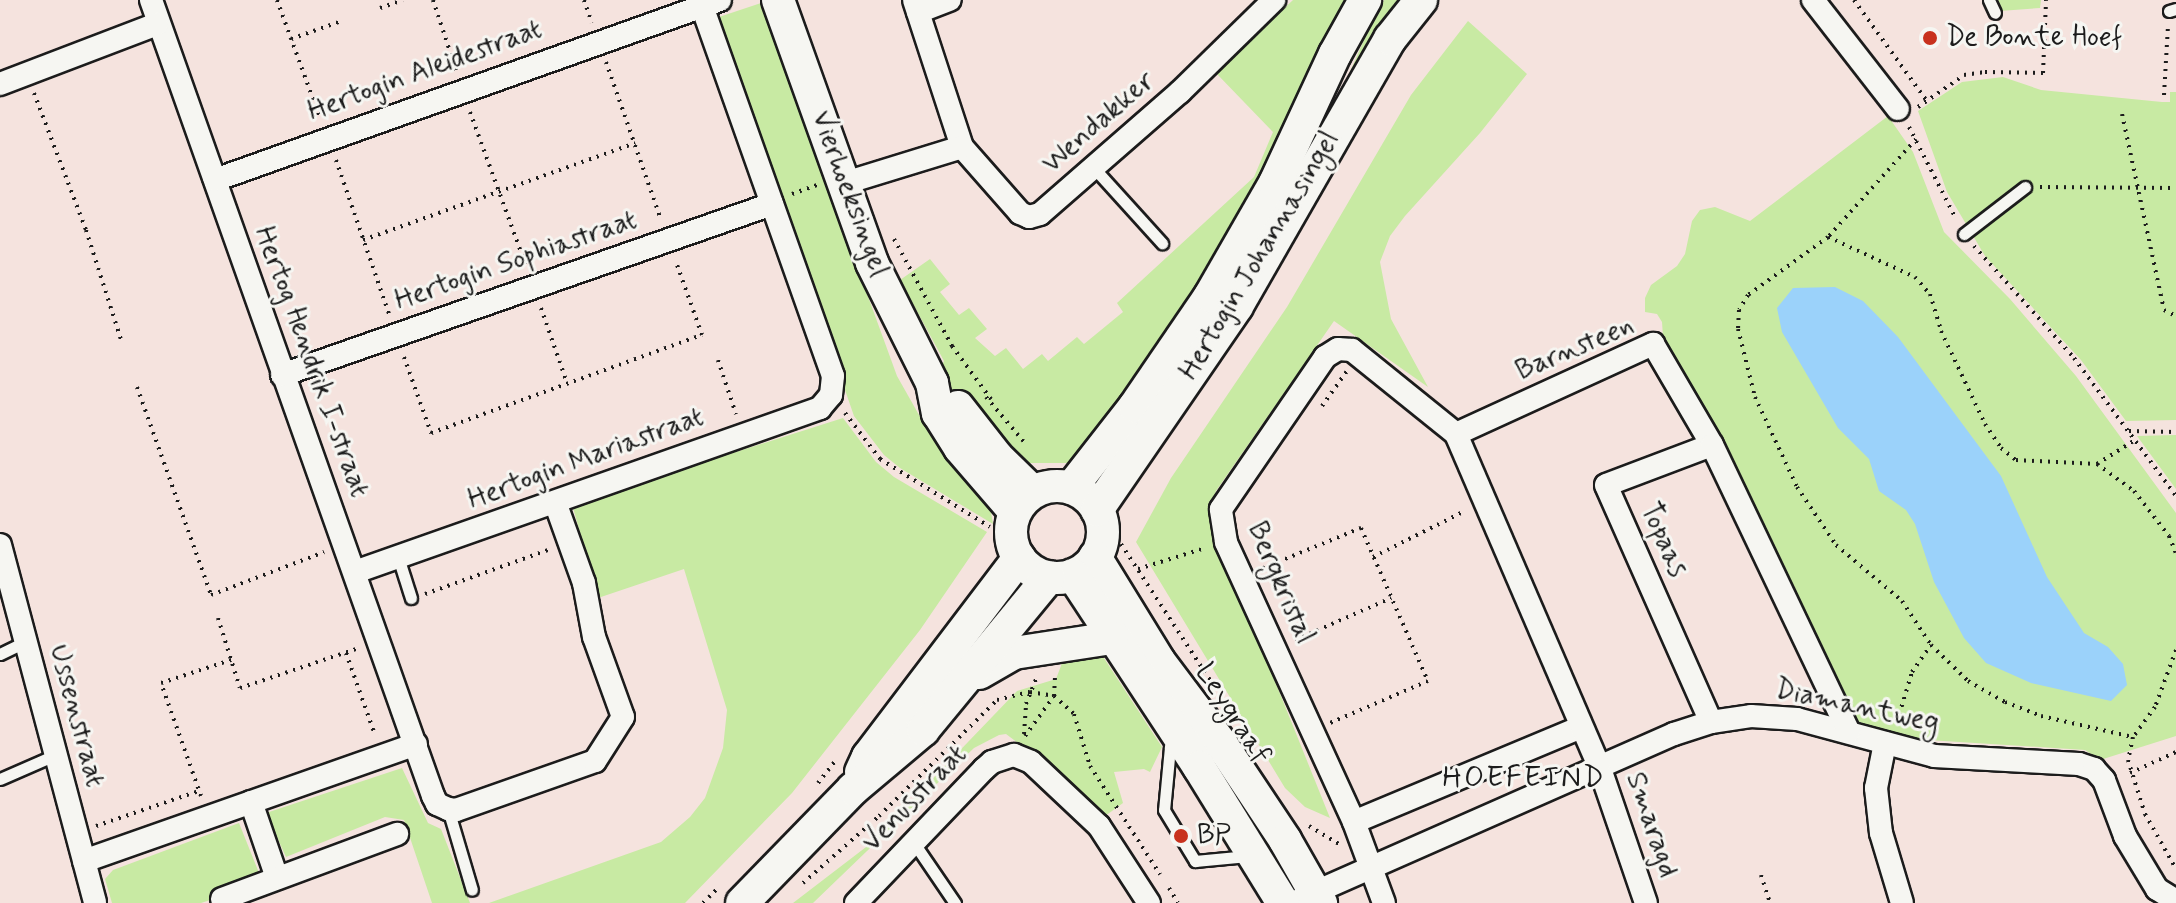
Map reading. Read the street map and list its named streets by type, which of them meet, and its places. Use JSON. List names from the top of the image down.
{
  "streets": {
    "main road": ["Vierhoeksingel", "Hertogin Johannasingel", "Leygraaf"],
    "street": [
      "Hertogin Aleidestraat",
      "Wendakker",
      "Hertogin Sophiastraat",
      "Barnsteen",
      "Hertog Hendrik I-straat",
      "Hertogin Mariastraat",
      "Topaas",
      "Bergkristal",
      "Diamantweg",
      "Ussenstraat",
      "Venusstraat",
      "Smaragd"
    ]
  },
  "crossings": [
    ["Hertogin Aleidestraat", "Hertog Hendrik I-straat"],
    ["Vierhoeksingel", "Hertogin Johannasingel"],
    ["Vierhoeksingel", "Leygraaf"],
    ["Hertogin Johannasingel", "Leygraaf"],
    ["Hertogin Sophiastraat", "Hertog Hendrik I-straat"],
    ["Barnsteen", "Topaas"],
    ["Barnsteen", "Diamantweg"],
    ["Hertog Hendrik I-straat", "Hertogin Mariastraat"],
    ["Topaas", "Diamantweg"],
    ["Bergkristal", "Diamantweg"],
    ["Diamantweg", "Leygraaf"],
    ["Diamantweg", "Smaragd"]
  ],
  "districts": ["HOEFEIND"],
  "places": ["De Bonte Hoef", "BP"]
}
